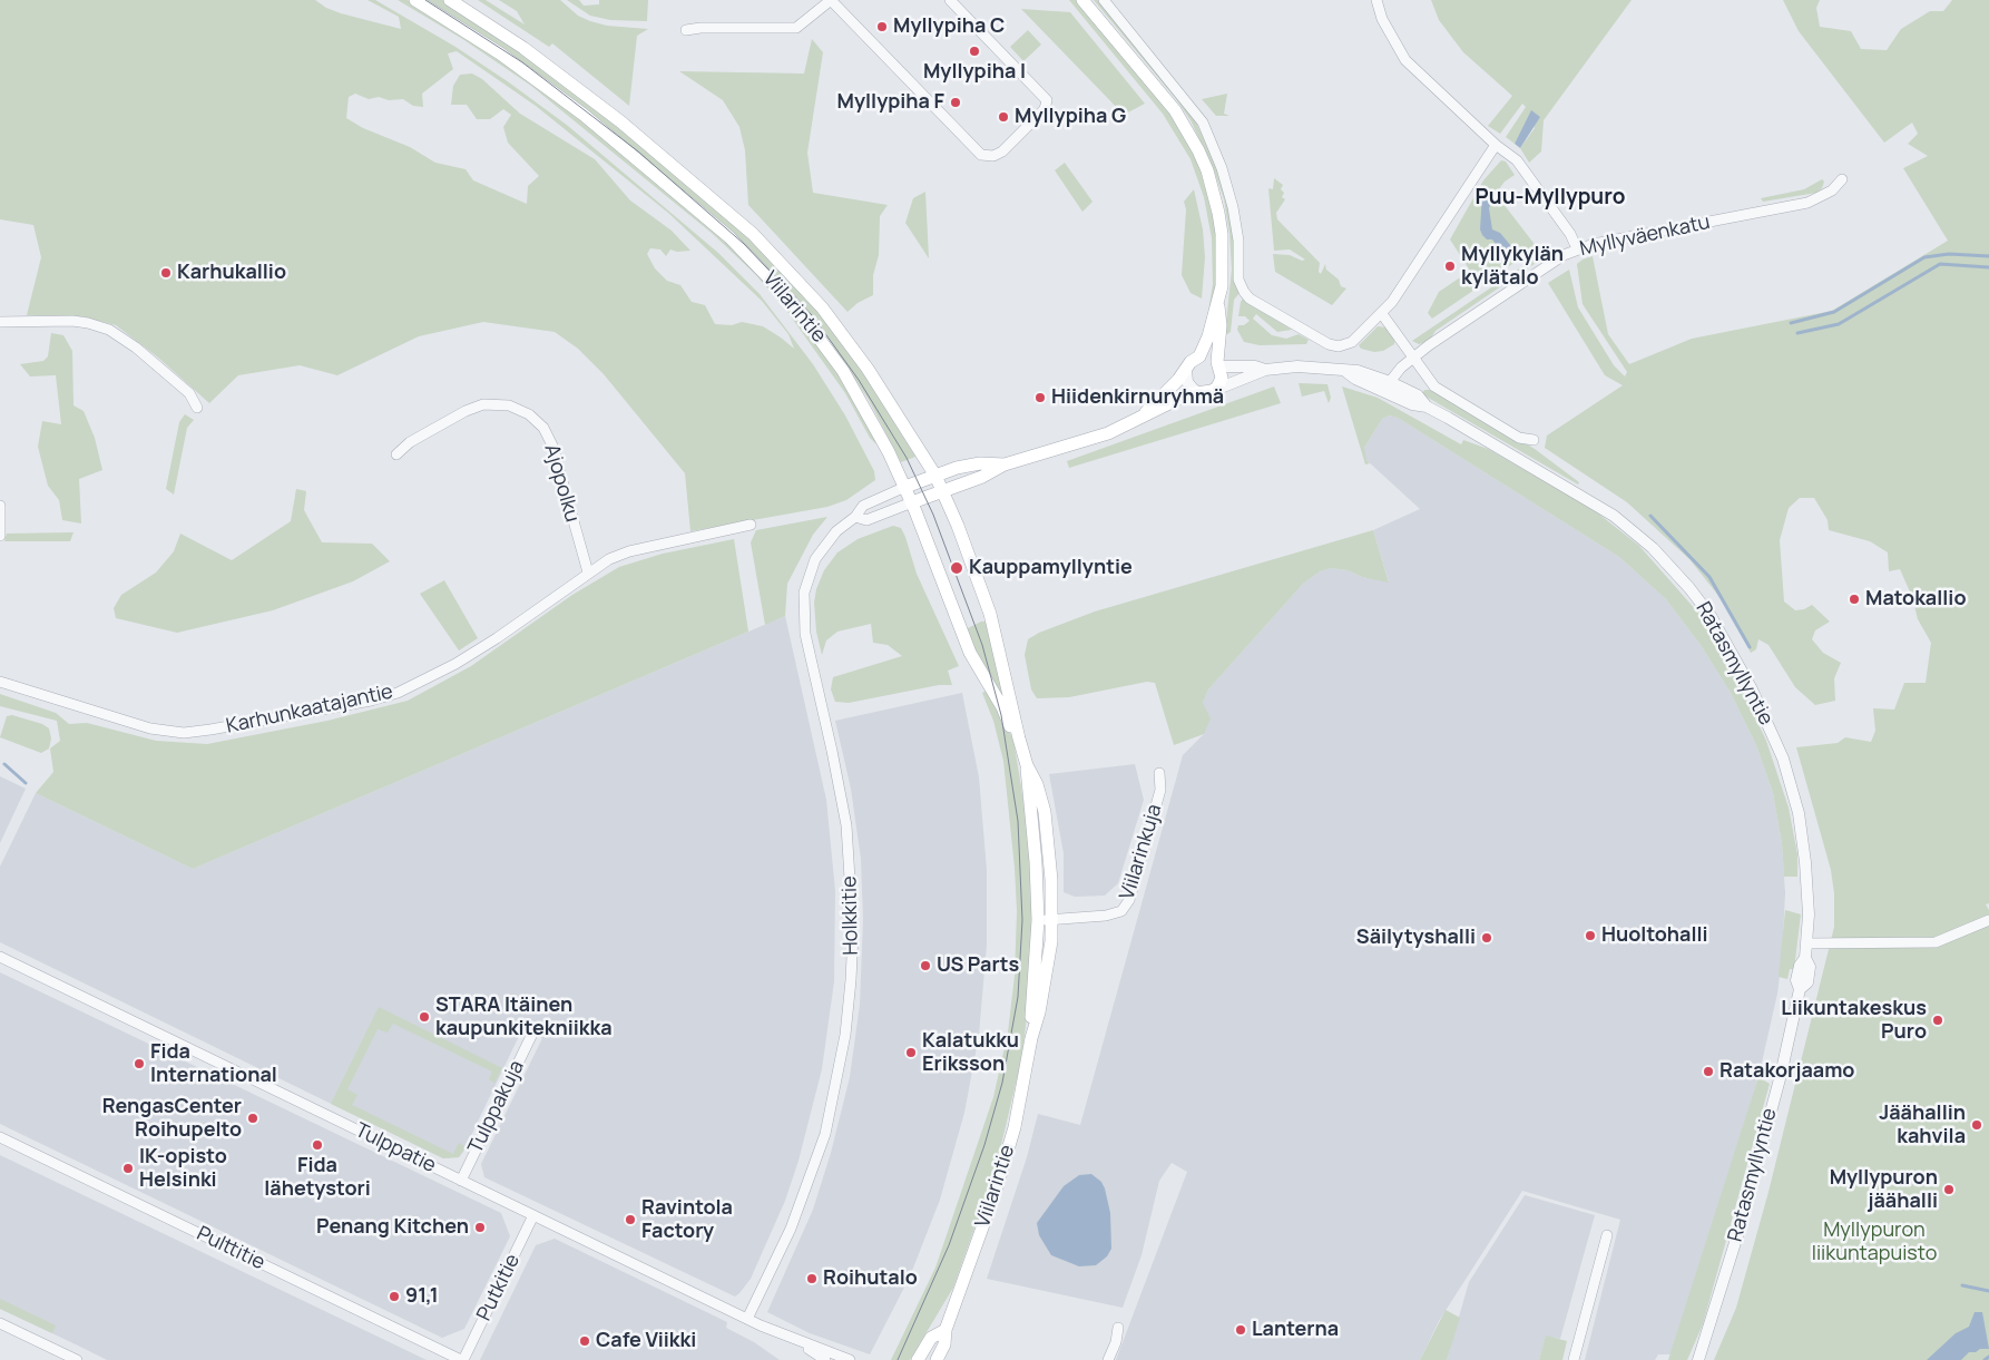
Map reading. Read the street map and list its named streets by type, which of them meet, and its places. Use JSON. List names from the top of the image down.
{
  "streets": {
    "main road": ["Viilarintie"],
    "street": [
      "Myllyväenkatu",
      "Ajopolku",
      "Ratasmyllyntie",
      "Karhunkaatajantie",
      "Viilarinkuja",
      "Holkkitie",
      "Tulppakuja",
      "Tulppatie",
      "Pulttitie",
      "Putkitie"
    ]
  },
  "crossings": [
    ["Myllyväenkatu", "Ratasmyllyntie"],
    ["Viilarintie", "Viilarinkuja"],
    ["Viilarintie", "Holkkitie"],
    ["Ajopolku", "Karhunkaatajantie"],
    ["Holkkitie", "Tulppatie"],
    ["Tulppakuja", "Tulppatie"],
    ["Tulppatie", "Putkitie"],
    ["Pulttitie", "Putkitie"]
  ],
  "districts": ["Puu-Myllypuro"],
  "parks": ["Myllypuron liikuntapuisto"],
  "places": [
    "Myllypiha C",
    "Myllypiha I",
    "Myllypiha F",
    "Myllypiha G",
    "Myllykylän kylätalo",
    "Karhukallio",
    "Hiidenkirnuryhmä",
    "Kauppamyllyntie",
    "Matokallio",
    "Huoltohalli",
    "Säilytyshalli",
    "US Parts",
    "STARA Itäinen kaupunkitekniikka",
    "Liikuntakeskus Puro",
    "Kalatukku Eriksson",
    "Fida International",
    "Ratakorjaamo",
    "RengasCenter Roihupelto",
    "Jäähallin kahvila",
    "Fida lähetystori",
    "IK-opisto Helsinki",
    "Myllypuron jäähalli",
    "Ravintola Factory",
    "Penang Kitchen",
    "Roihutalo",
    "91,1",
    "Lanterna",
    "Cafe Viikki"
  ]
}
